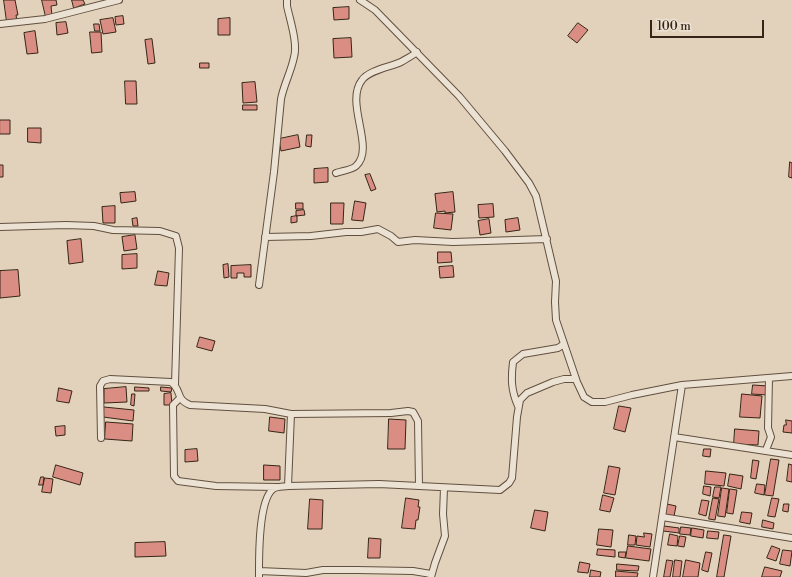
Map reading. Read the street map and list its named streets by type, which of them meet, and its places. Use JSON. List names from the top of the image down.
{
  "scale_bar": "100 m"
}
